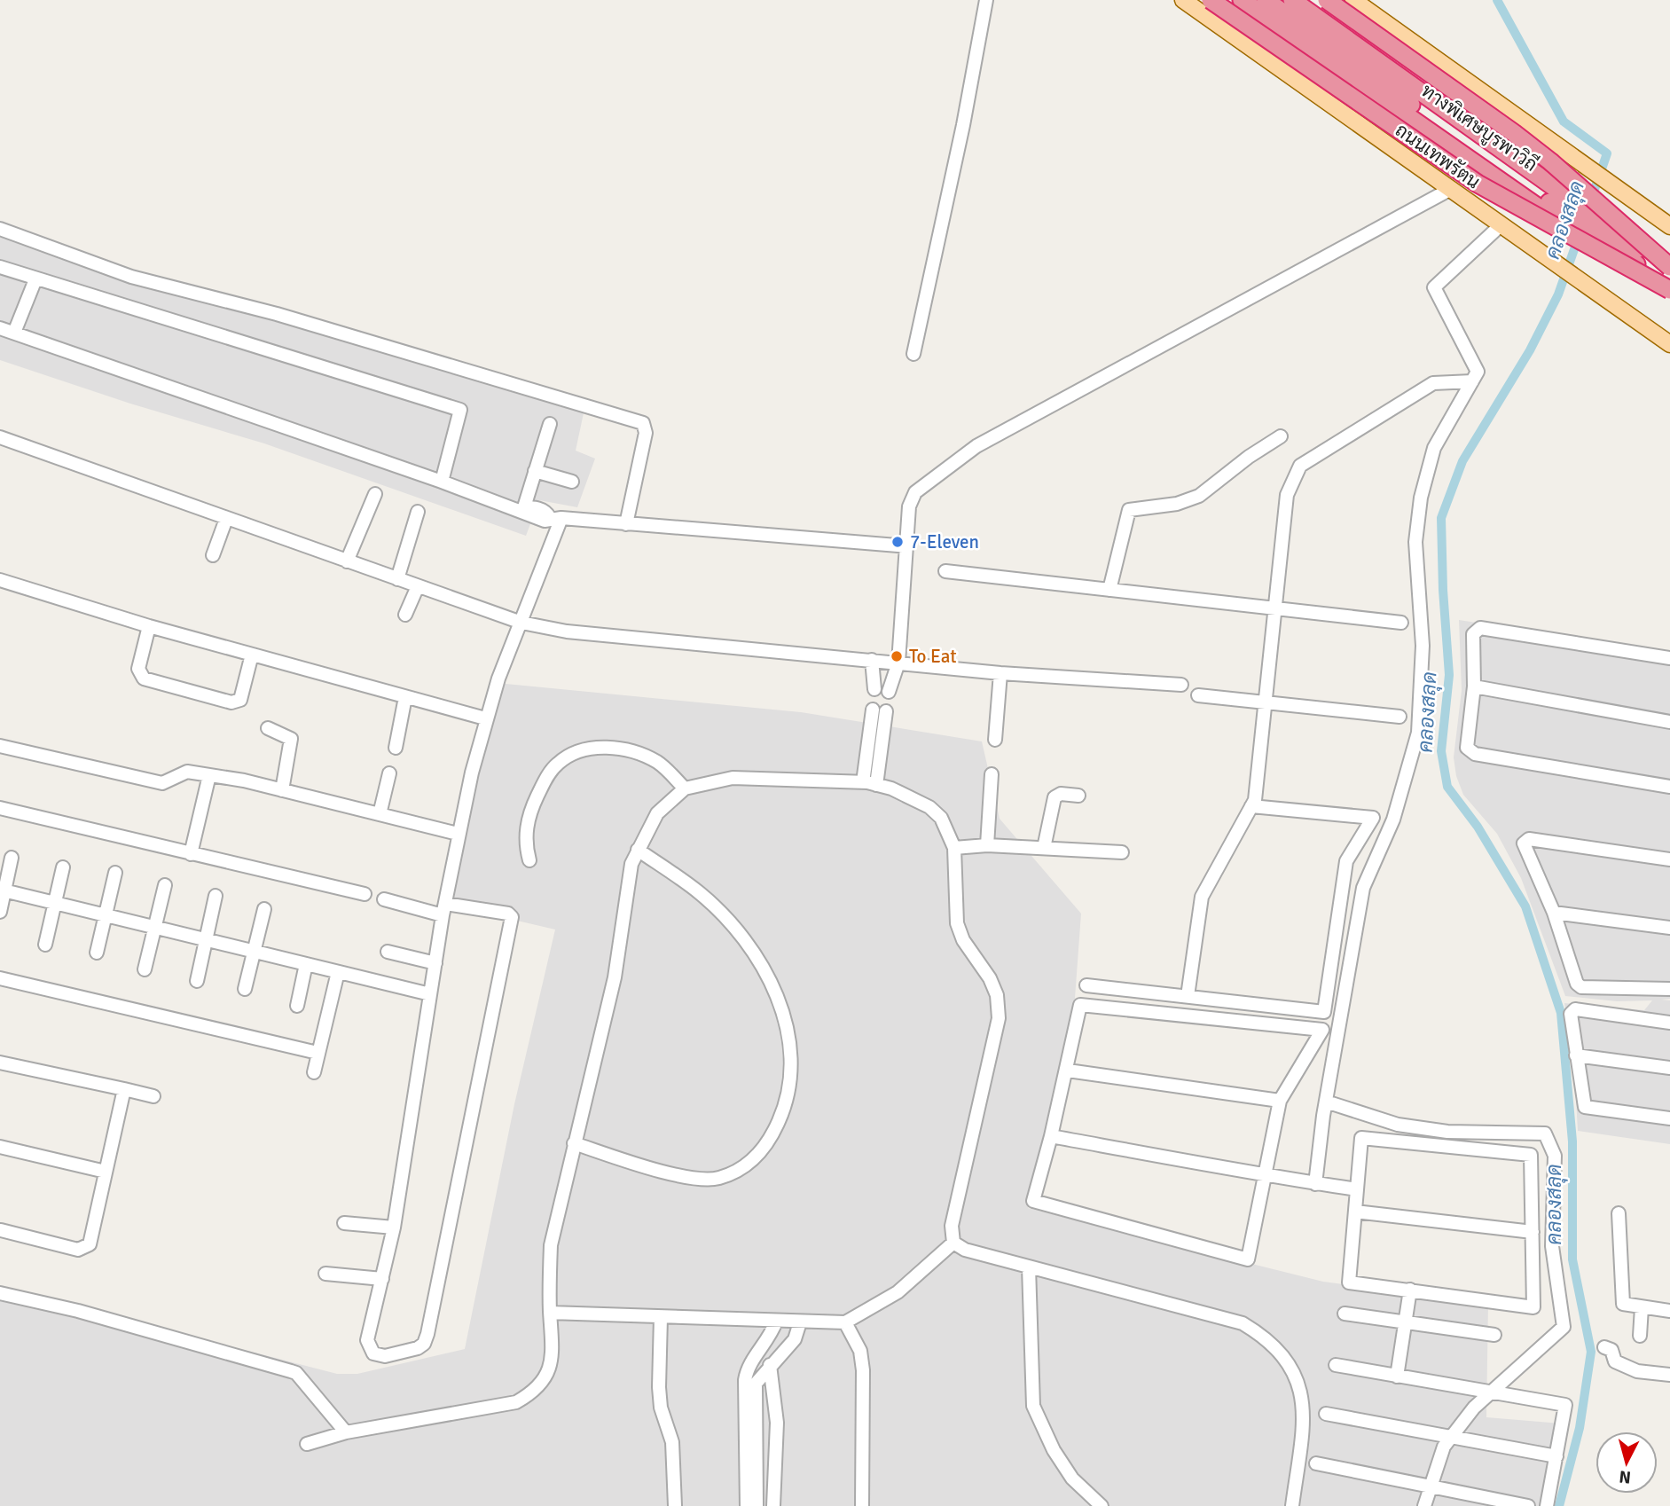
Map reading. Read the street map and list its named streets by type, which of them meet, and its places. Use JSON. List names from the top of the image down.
{
  "streets": {
    "highway": ["ทางพิเศษบูรพาวิถี", "ถนนเทพรัตน"]
  },
  "water": ["คลองสลุด"],
  "places": ["7-Eleven", "To Eat"],
  "north": "bottom"
}
